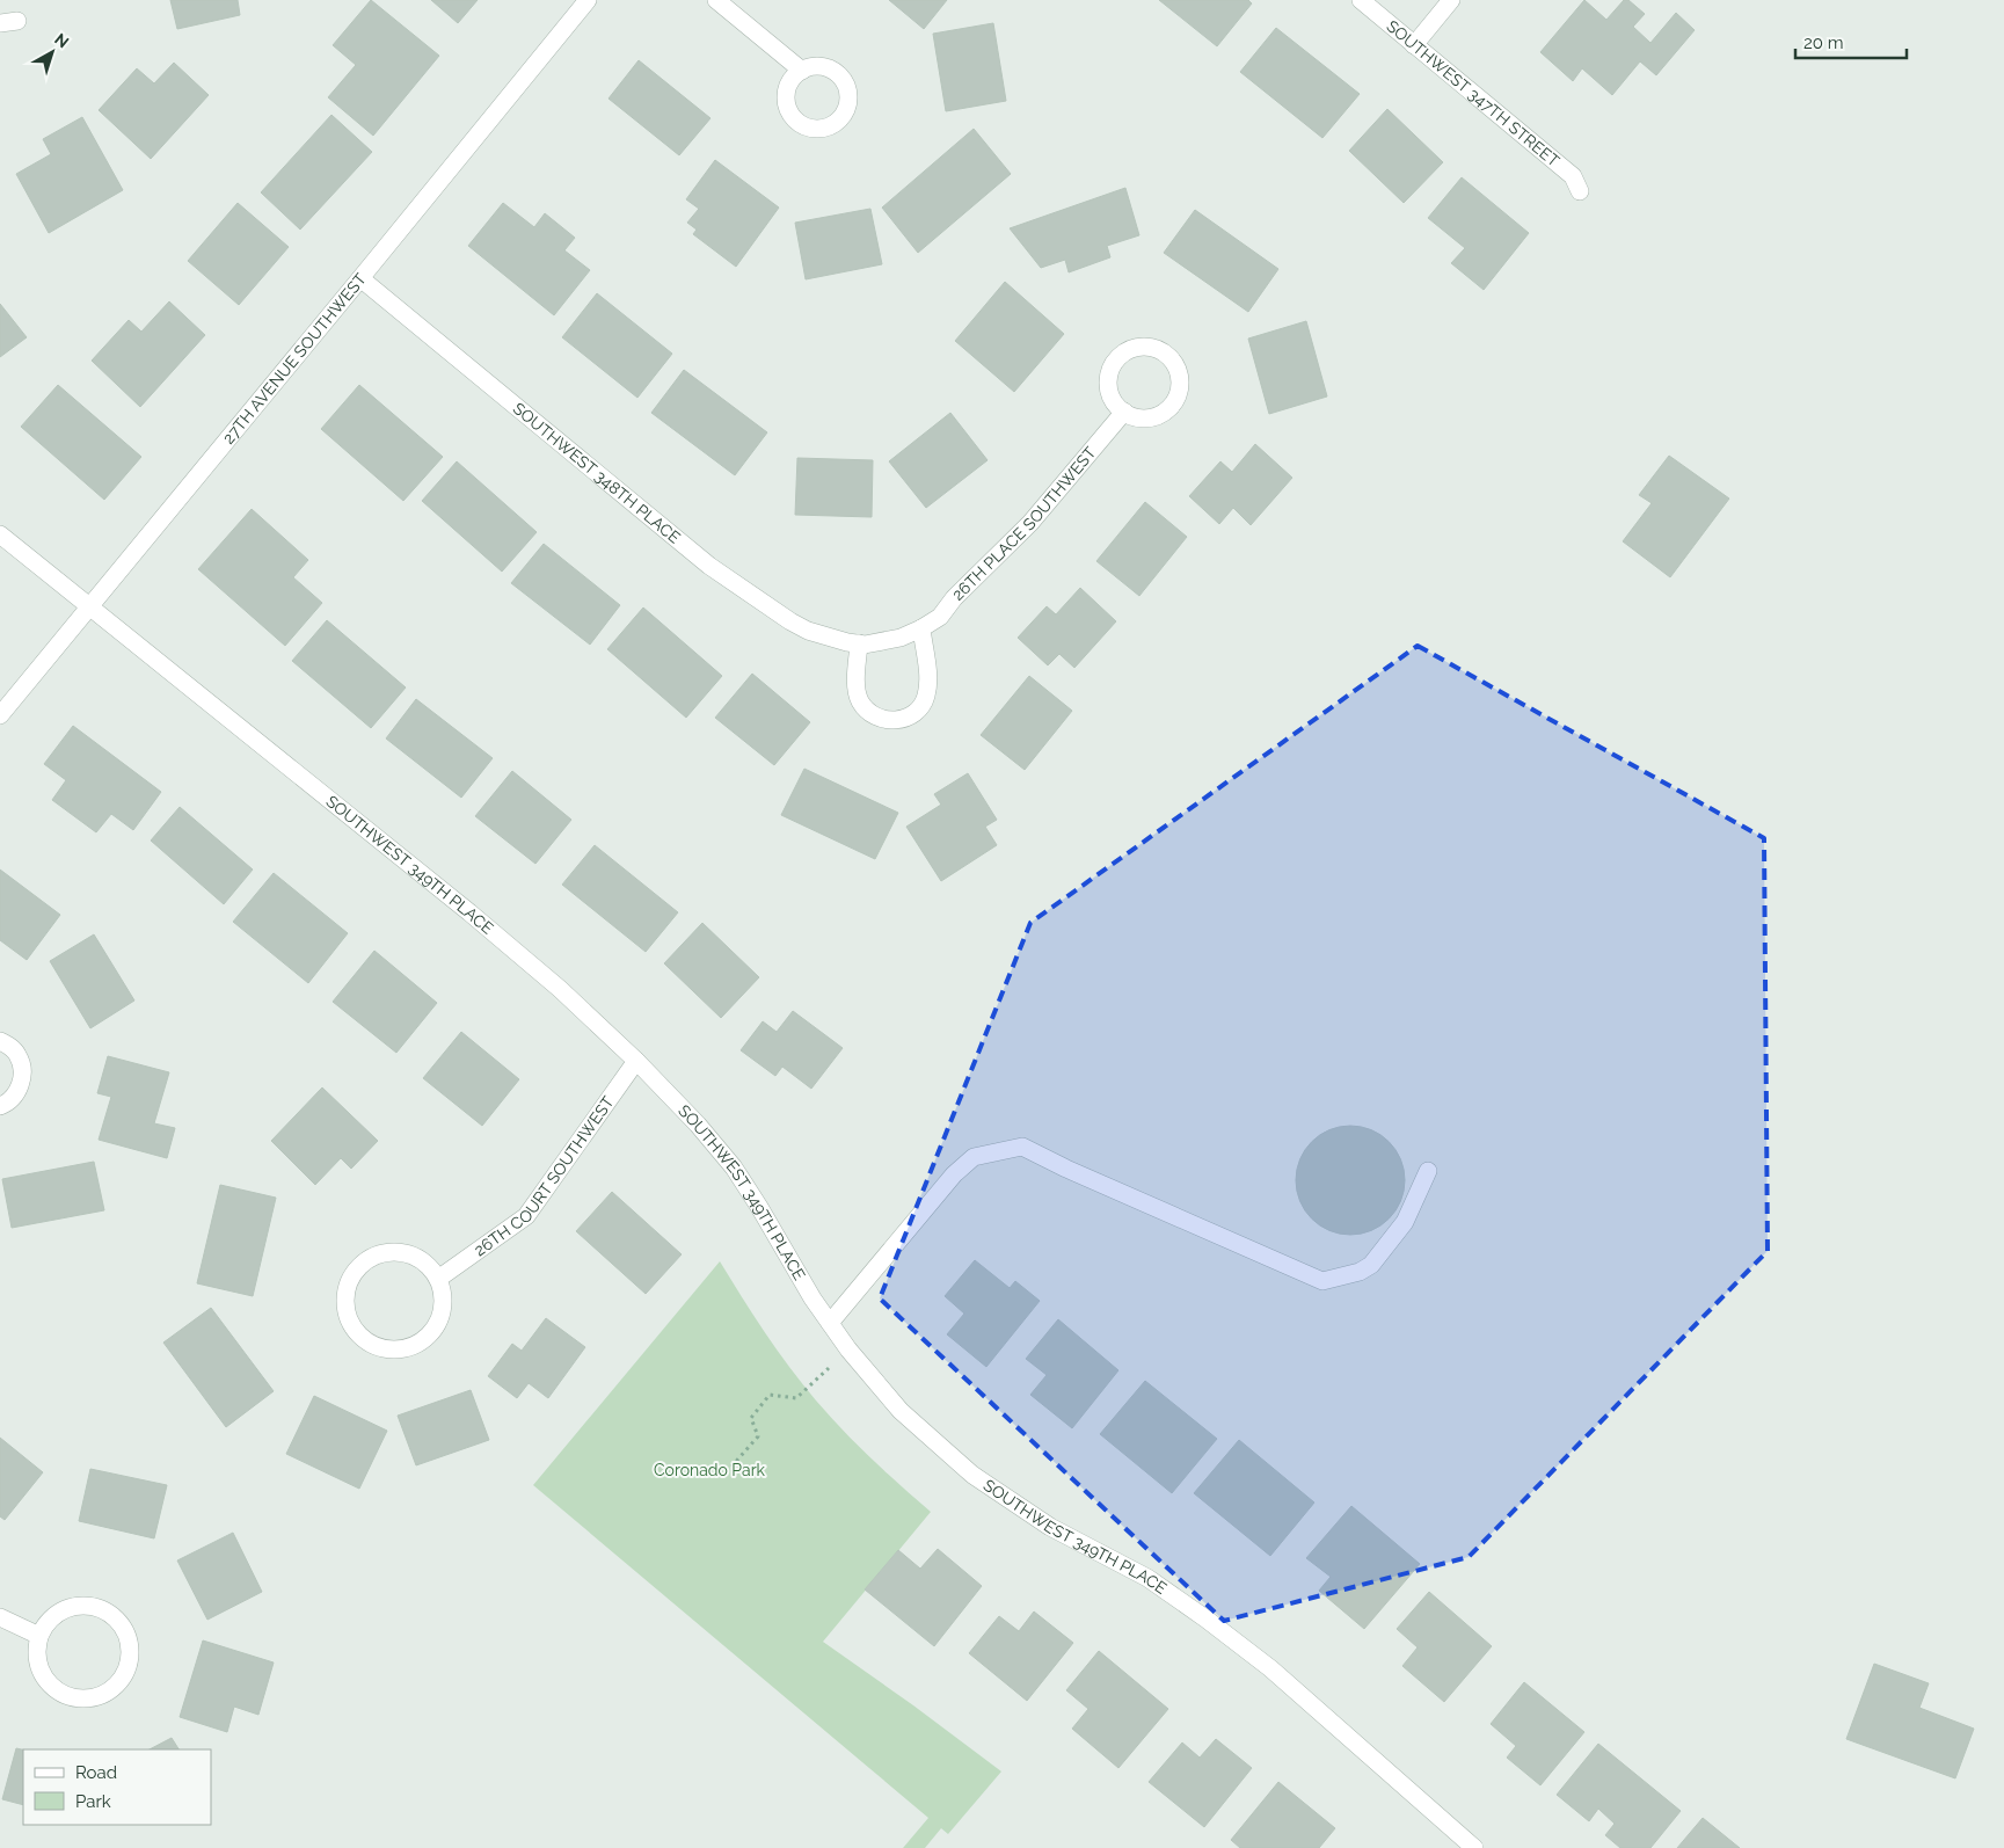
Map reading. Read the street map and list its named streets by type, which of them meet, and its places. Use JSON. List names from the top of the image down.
{
  "streets": {
    "street": [
      "SOUTHWEST 347TH STREET",
      "27TH AVENUE SOUTHWEST",
      "SOUTHWEST 348TH PLACE",
      "26TH PLACE SOUTHWEST",
      "SOUTHWEST 349TH PLACE",
      "26TH COURT SOUTHWEST"
    ]
  },
  "crossings": [
    ["27TH AVENUE SOUTHWEST", "SOUTHWEST 348TH PLACE"],
    ["27TH AVENUE SOUTHWEST", "SOUTHWEST 349TH PLACE"],
    ["SOUTHWEST 348TH PLACE", "26TH PLACE SOUTHWEST"],
    ["SOUTHWEST 349TH PLACE", "26TH COURT SOUTHWEST"]
  ],
  "parks": ["Coronado Park"],
  "legend": ["Road", "Park"],
  "scale_bar": "20 m",
  "north": "top right"
}
